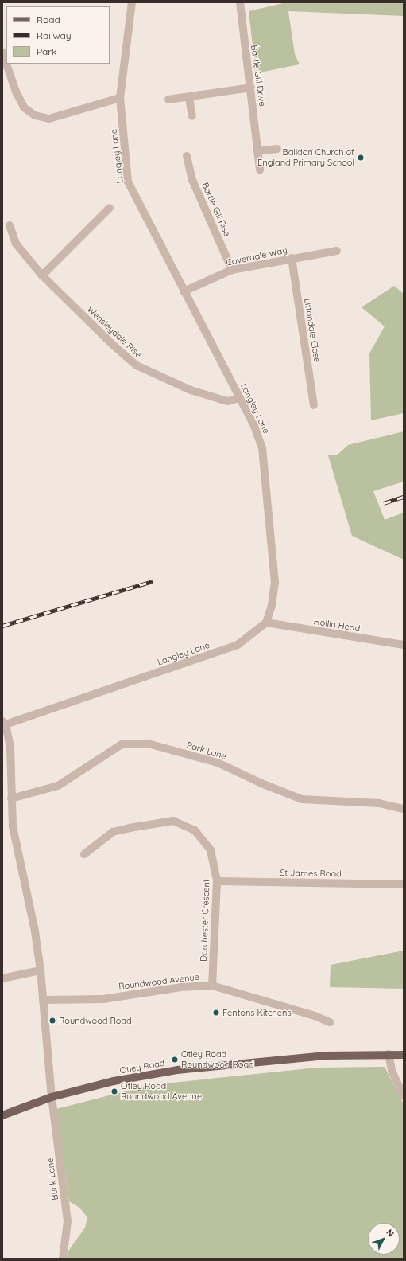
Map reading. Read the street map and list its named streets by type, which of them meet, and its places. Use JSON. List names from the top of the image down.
{
  "streets": {
    "main road": ["Otley Road"],
    "street": [
      "Bartle Gill Drive",
      "Langley Lane",
      "Bartle Gill Rise",
      "Coverdale Way",
      "Littondale Close",
      "Wensleydale Rise",
      "Hollin Head",
      "Park Lane",
      "St James Road",
      "Dorchester Crescent",
      "Roundwood Avenue",
      "Buck Lane"
    ]
  },
  "crossings": [
    ["Langley Lane", "Coverdale Way"],
    ["Langley Lane", "Wensleydale Rise"],
    ["Langley Lane", "Hollin Head"],
    ["Bartle Gill Rise", "Coverdale Way"],
    ["Coverdale Way", "Littondale Close"],
    ["St James Road", "Dorchester Crescent"],
    ["Dorchester Crescent", "Roundwood Avenue"],
    ["Otley Road", "Buck Lane"]
  ],
  "places": [
    "Baildon Church of England Primary School",
    "Fentons Kitchens",
    "Roundwood Road",
    "Otley Road Roundwood Road",
    "Otley Road Roundwood Avenue"
  ],
  "legend": ["Road", "Railway", "Park"],
  "north": "top right"
}
